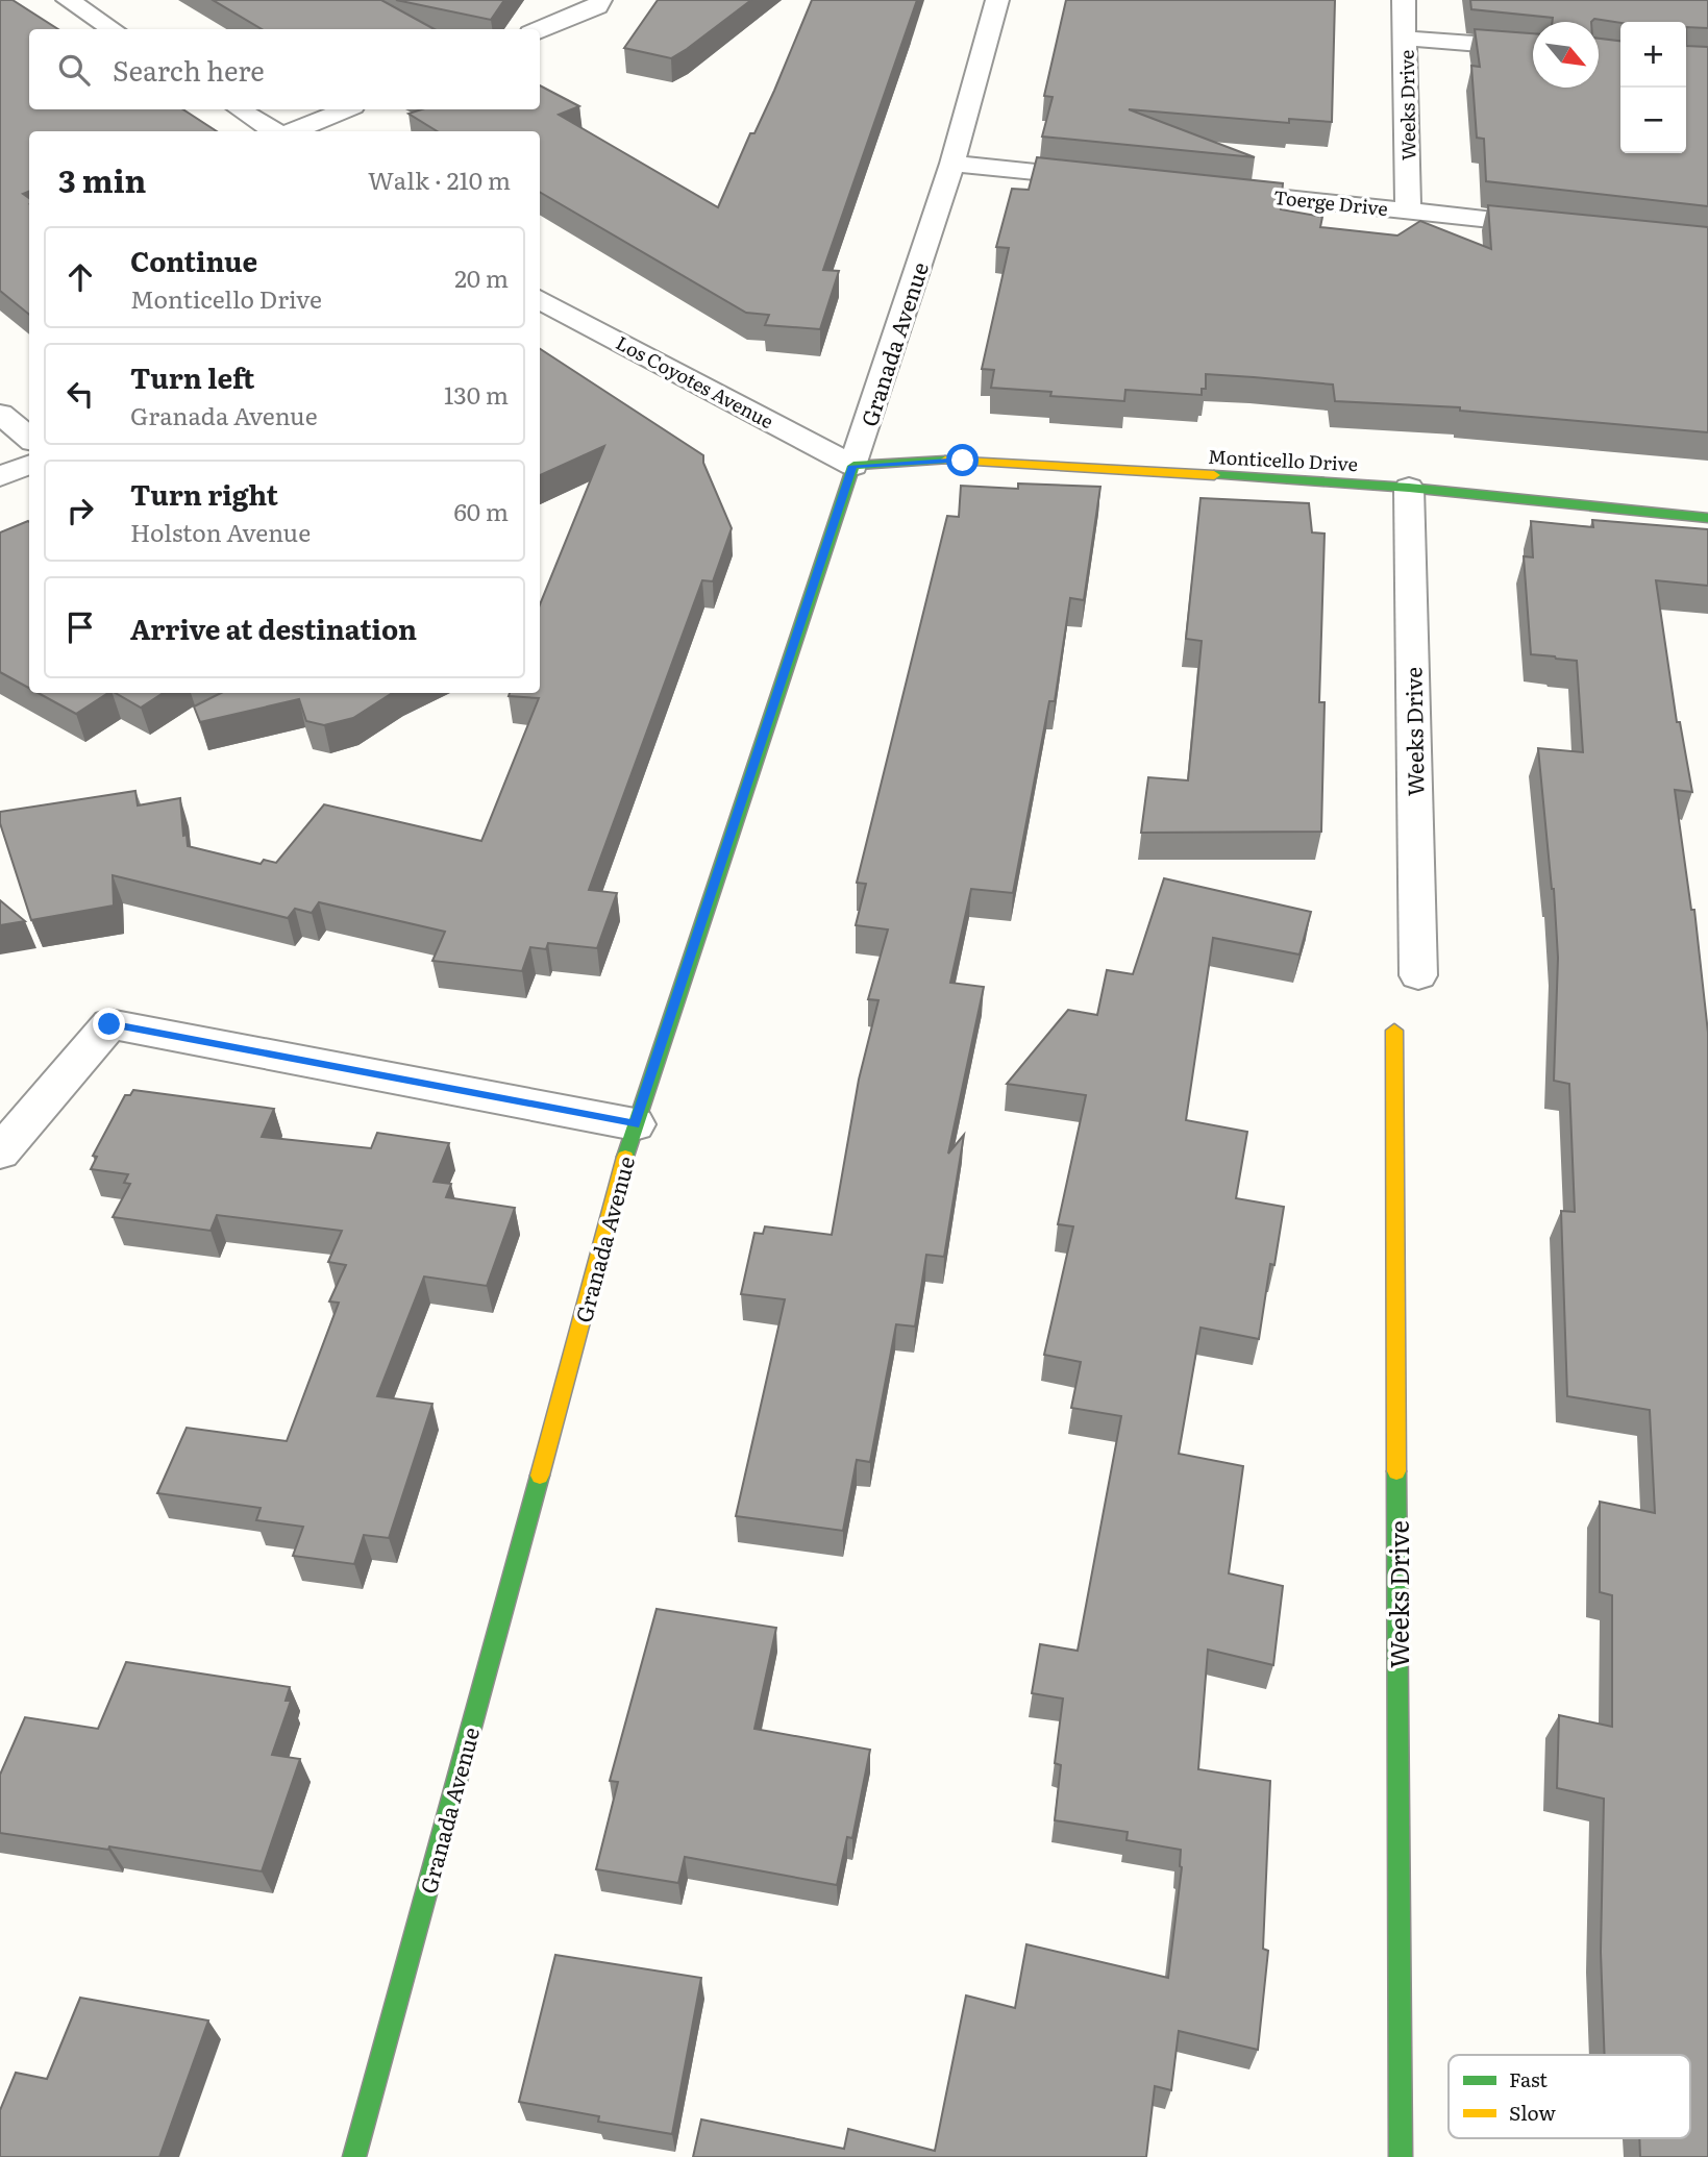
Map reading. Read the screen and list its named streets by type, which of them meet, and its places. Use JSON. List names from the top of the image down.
{
  "streets": {
    "street": [
      "Weeks Drive",
      "Toerge Drive",
      "Granada Avenue",
      "Los Coyotes Avenue",
      "Monticello Drive"
    ]
  },
  "crossings": [
    ["Weeks Drive", "Toerge Drive"],
    ["Weeks Drive", "Monticello Drive"],
    ["Granada Avenue", "Los Coyotes Avenue"],
    ["Granada Avenue", "Monticello Drive"],
    ["Los Coyotes Avenue", "Monticello Drive"]
  ],
  "legend": ["Fast", "Slow"],
  "north": "bottom right",
  "page": {
    "map_buttons": ["+", "−"],
    "search": "Search here",
    "heading": ["3 min", "Walk · 210 m"],
    "list": [
      ["Continue", "Monticello Drive", "20 m"],
      ["Turn left", "Granada Avenue", "130 m"],
      ["Turn right", "Holston Avenue", "60 m"],
      "Arrive at destination"
    ]
  }
}
